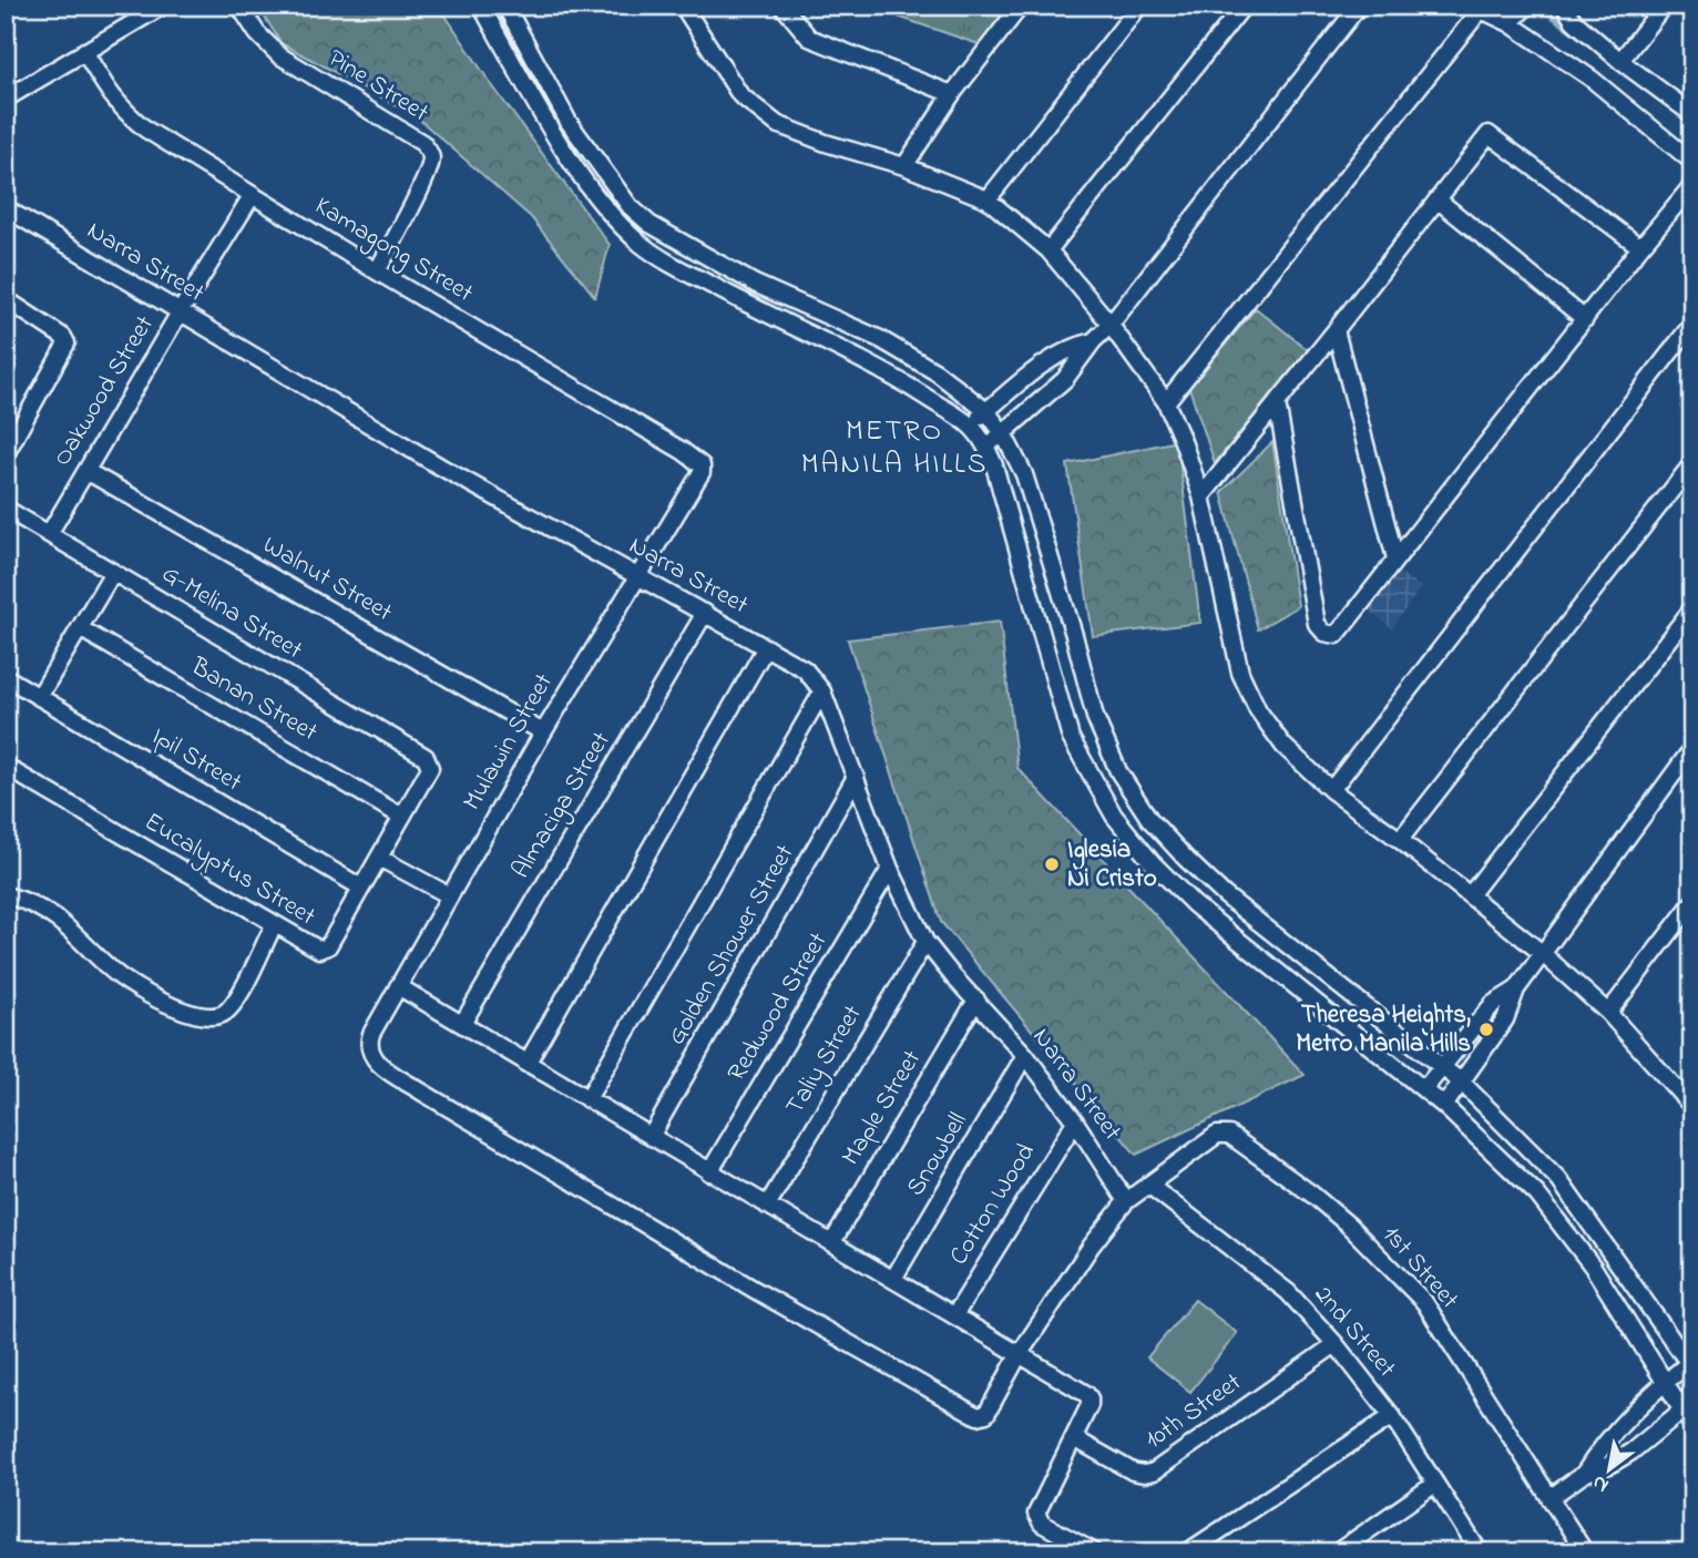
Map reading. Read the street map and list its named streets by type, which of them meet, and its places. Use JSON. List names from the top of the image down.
{
  "streets": {
    "street": [
      "Pine Street",
      "Kamagong Street",
      "Narra Street",
      "Oakwood Street",
      "Walnut Street",
      "G-Melina Street",
      "Banan Street",
      "Mulawin Street",
      "Ipil Street",
      "Almaciga Street",
      "Eucalyptus Street",
      "Golden Shower Street",
      "Redwood Street",
      "Taliy Street",
      "Maple Street",
      "Snowbell",
      "Cotton Wood",
      "1st Street",
      "2nd Street",
      "10th Street"
    ]
  },
  "crossings": [
    ["Pine Street", "Kamagong Street"],
    ["Kamagong Street", "Oakwood Street"],
    ["Kamagong Street", "Mulawin Street"],
    ["Narra Street", "Oakwood Street"],
    ["Narra Street", "Mulawin Street"],
    ["Narra Street", "Almaciga Street"],
    ["Narra Street", "Golden Shower Street"],
    ["Narra Street", "Redwood Street"],
    ["Narra Street", "Taliy Street"],
    ["Narra Street", "Maple Street"],
    ["Narra Street", "Snowbell"],
    ["Narra Street", "Cotton Wood"],
    ["Oakwood Street", "Walnut Street"],
    ["Oakwood Street", "G-Melina Street"],
    ["Walnut Street", "Mulawin Street"],
    ["G-Melina Street", "Eucalyptus Street"],
    ["Banan Street", "Eucalyptus Street"],
    ["Ipil Street", "Eucalyptus Street"],
    ["1st Street", "2nd Street"],
    ["2nd Street", "10th Street"]
  ],
  "districts": ["METRO MANILA HILLS"],
  "places": ["Iglesia Ni Cristo", "Theresa Heights, Metro Manila Hills"],
  "north": "bottom left"
}
